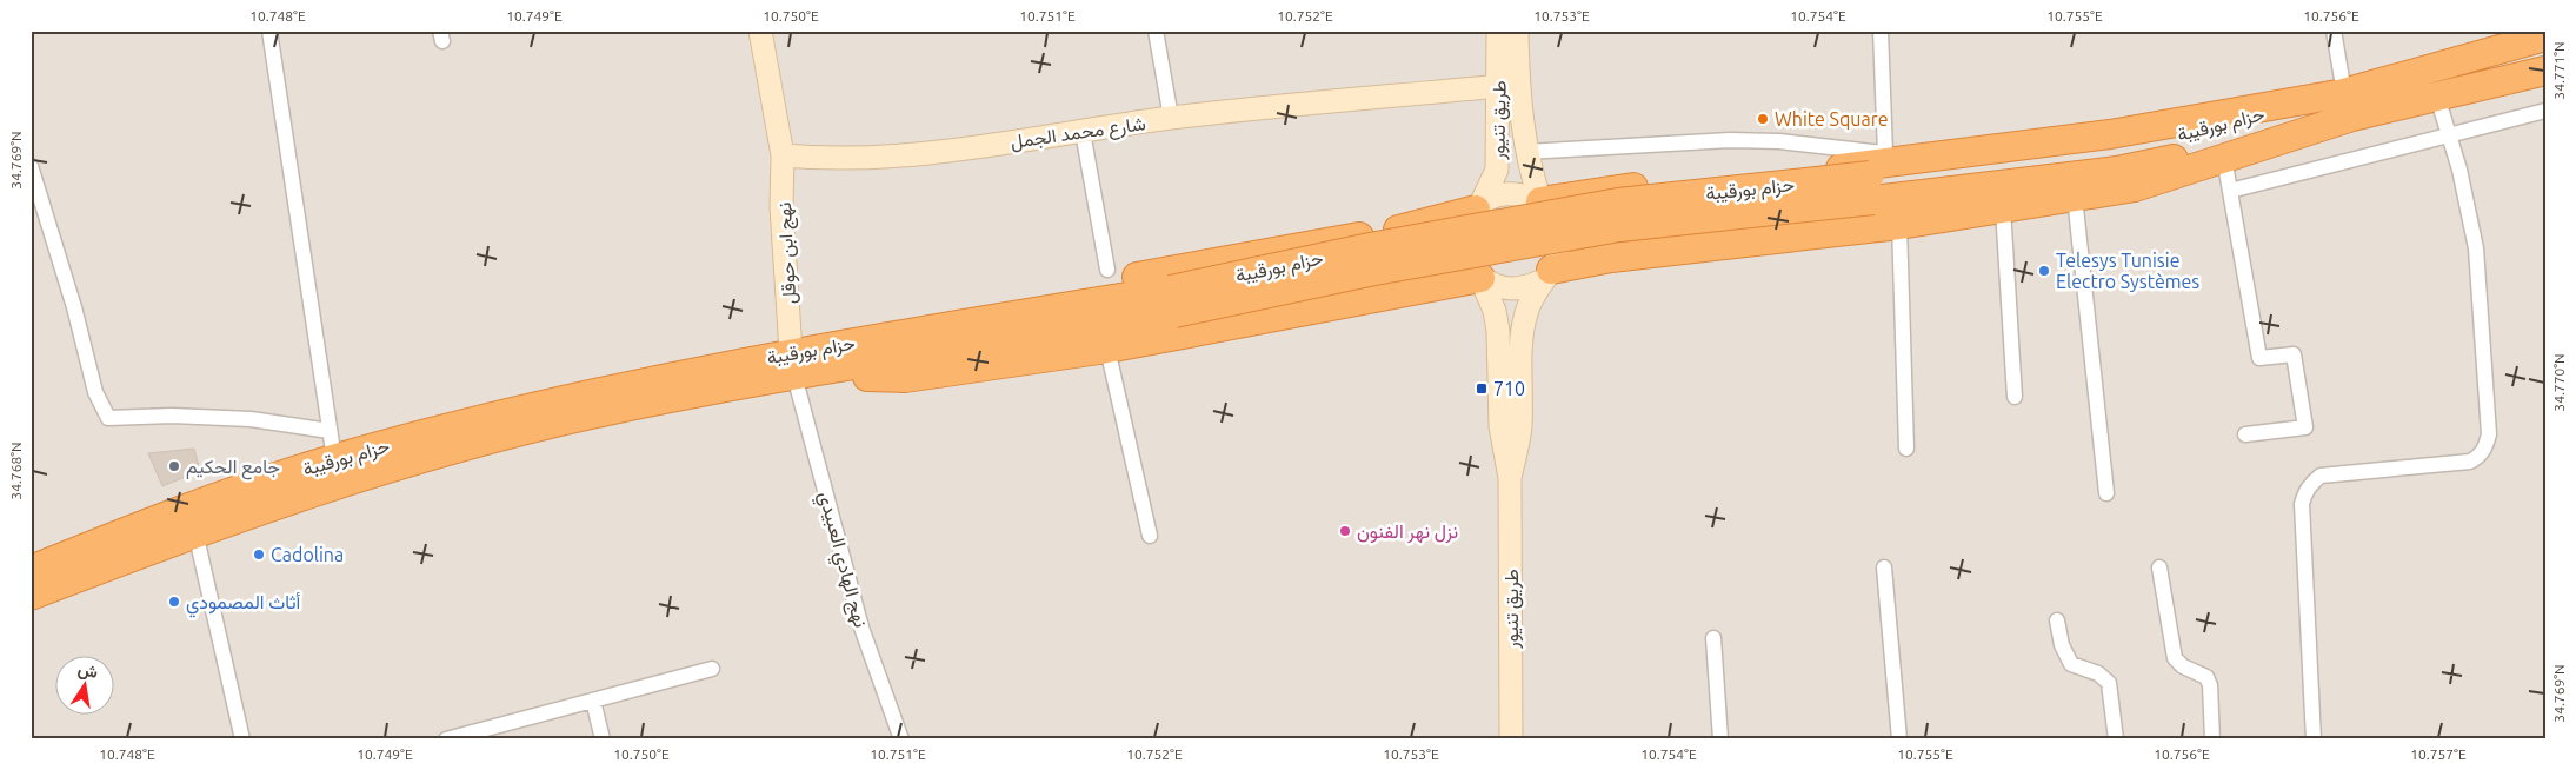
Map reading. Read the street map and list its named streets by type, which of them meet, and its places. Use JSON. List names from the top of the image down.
{
  "streets": {
    "highway": ["حزام بورقيبة"],
    "main road": ["طريق تنيور", "شارع محمد الجمل", "نهج ابن حوقل"],
    "street": ["نهج الهادي العبيدي"]
  },
  "crossings": [
    ["طريق تنيور", "شارع محمد الجمل"],
    ["حزام بورقيبة", "نهج ابن حوقل"],
    ["حزام بورقيبة", "نهج الهادي العبيدي"],
    ["شارع محمد الجمل", "نهج ابن حوقل"],
    ["نهج ابن حوقل", "نهج الهادي العبيدي"]
  ],
  "places": {
    "other": [
      "White Square",
      "Telesys Tunisie Electro Systèmes",
      "جامع الحكيم",
      "نزل نهر الفنون",
      "Cadolina",
      "أثاث المصمودي"
    ],
    "transit": ["710"]
  },
  "north": "top",
  "coordinates": [
    "10.748°E",
    "10.749°E",
    "10.750°E",
    "10.751°E",
    "10.752°E",
    "10.753°E",
    "10.754°E",
    "10.755°E",
    "10.756°E",
    "34.771°N",
    "34.769°N",
    "34.770°N",
    "34.768°N",
    "10.757°E"
  ]
}
